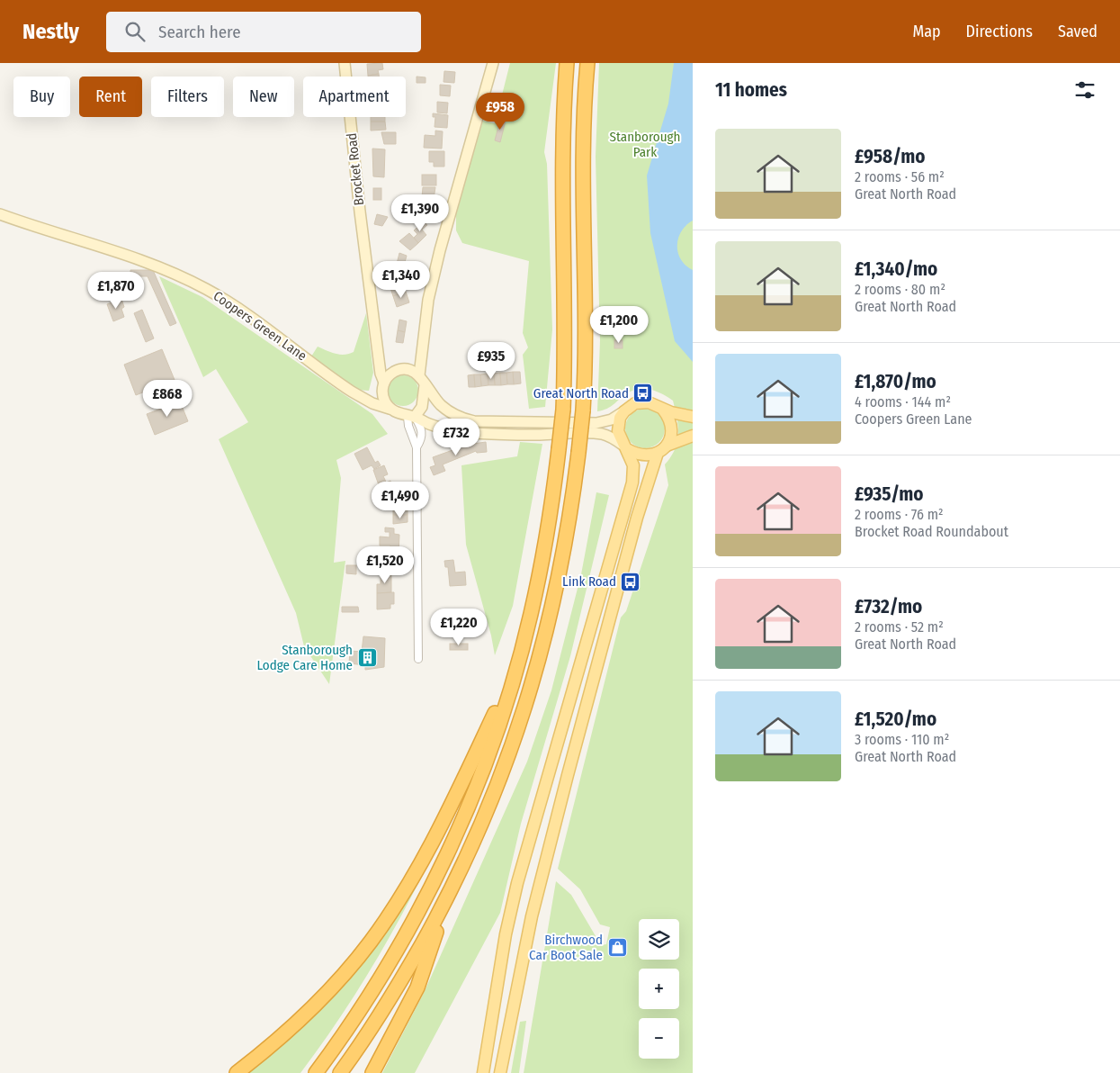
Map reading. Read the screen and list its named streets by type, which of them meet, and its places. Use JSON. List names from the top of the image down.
{
  "streets": {
    "main road": ["Brocket Road", "Coopers Green Lane"]
  },
  "crossings": [
    ["Brocket Road", "Coopers Green Lane"]
  ],
  "parks": ["Stanborough Park"],
  "places": {
    "bus stop": ["Great North Road", "Link Road"],
    "building": ["Stanborough Lodge Care Home"],
    "shop": ["Birchwood Car Boot Sale"]
  },
  "page": {
    "header": "Nestly",
    "search": "Search here",
    "nav": ["Map", "Directions", "Saved"],
    "heading": "11 homes",
    "chip": [
      "Buy",
      "Rent",
      "Filters",
      "New",
      "Apartment"
    ],
    "price": [
      "£958",
      "£1,390",
      "£1,340",
      "£1,870",
      "£1,200",
      "£935",
      "£868",
      "£732",
      "£1,490",
      "£1,520",
      "£1,220"
    ],
    "list": [
      {
        "name": "£958/mo",
        "note": "2 rooms · 56 m² · Great North Road"
      },
      {
        "name": "£1,340/mo",
        "note": "2 rooms · 80 m² · Great North Road"
      },
      {
        "name": "£1,870/mo",
        "note": "4 rooms · 144 m² · Coopers Green Lane"
      },
      {
        "name": "£935/mo",
        "note": "2 rooms · 76 m² · Brocket Road Roundabout"
      },
      {
        "name": "£732/mo",
        "note": "2 rooms · 52 m² · Great North Road"
      },
      {
        "name": "£1,520/mo",
        "note": "3 rooms · 110 m² · Great North Road"
      }
    ],
    "map_buttons": ["+", "−"]
  }
}
